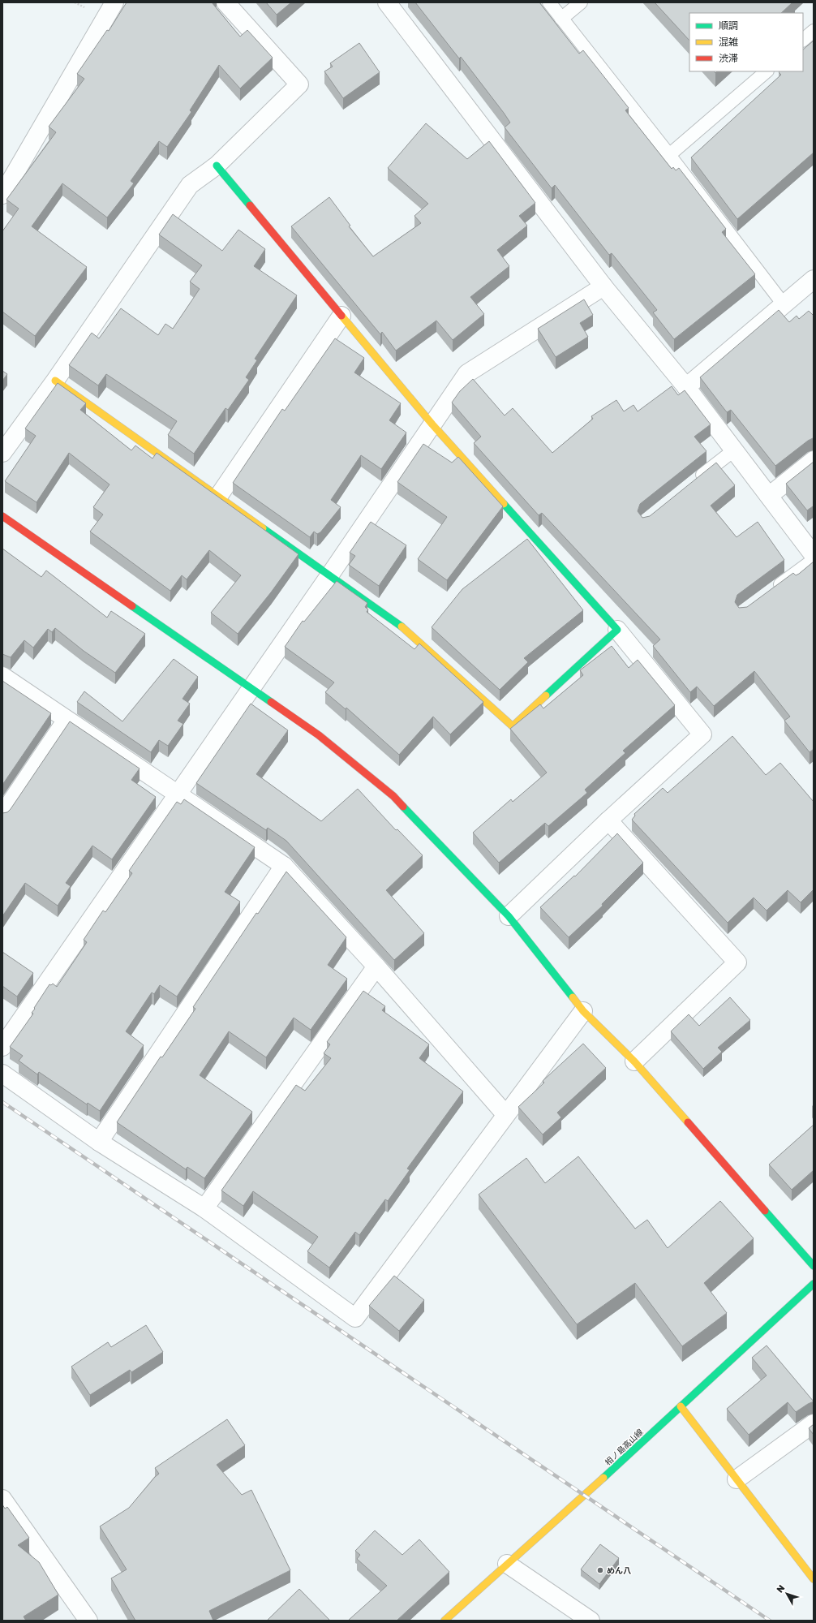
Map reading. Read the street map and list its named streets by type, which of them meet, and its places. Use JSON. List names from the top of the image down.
{
  "streets": {
    "street": ["相ノ島高山線"]
  },
  "places": ["めん八"],
  "legend": ["順調", "混雑", "渋滞"],
  "north": "top left"
}
